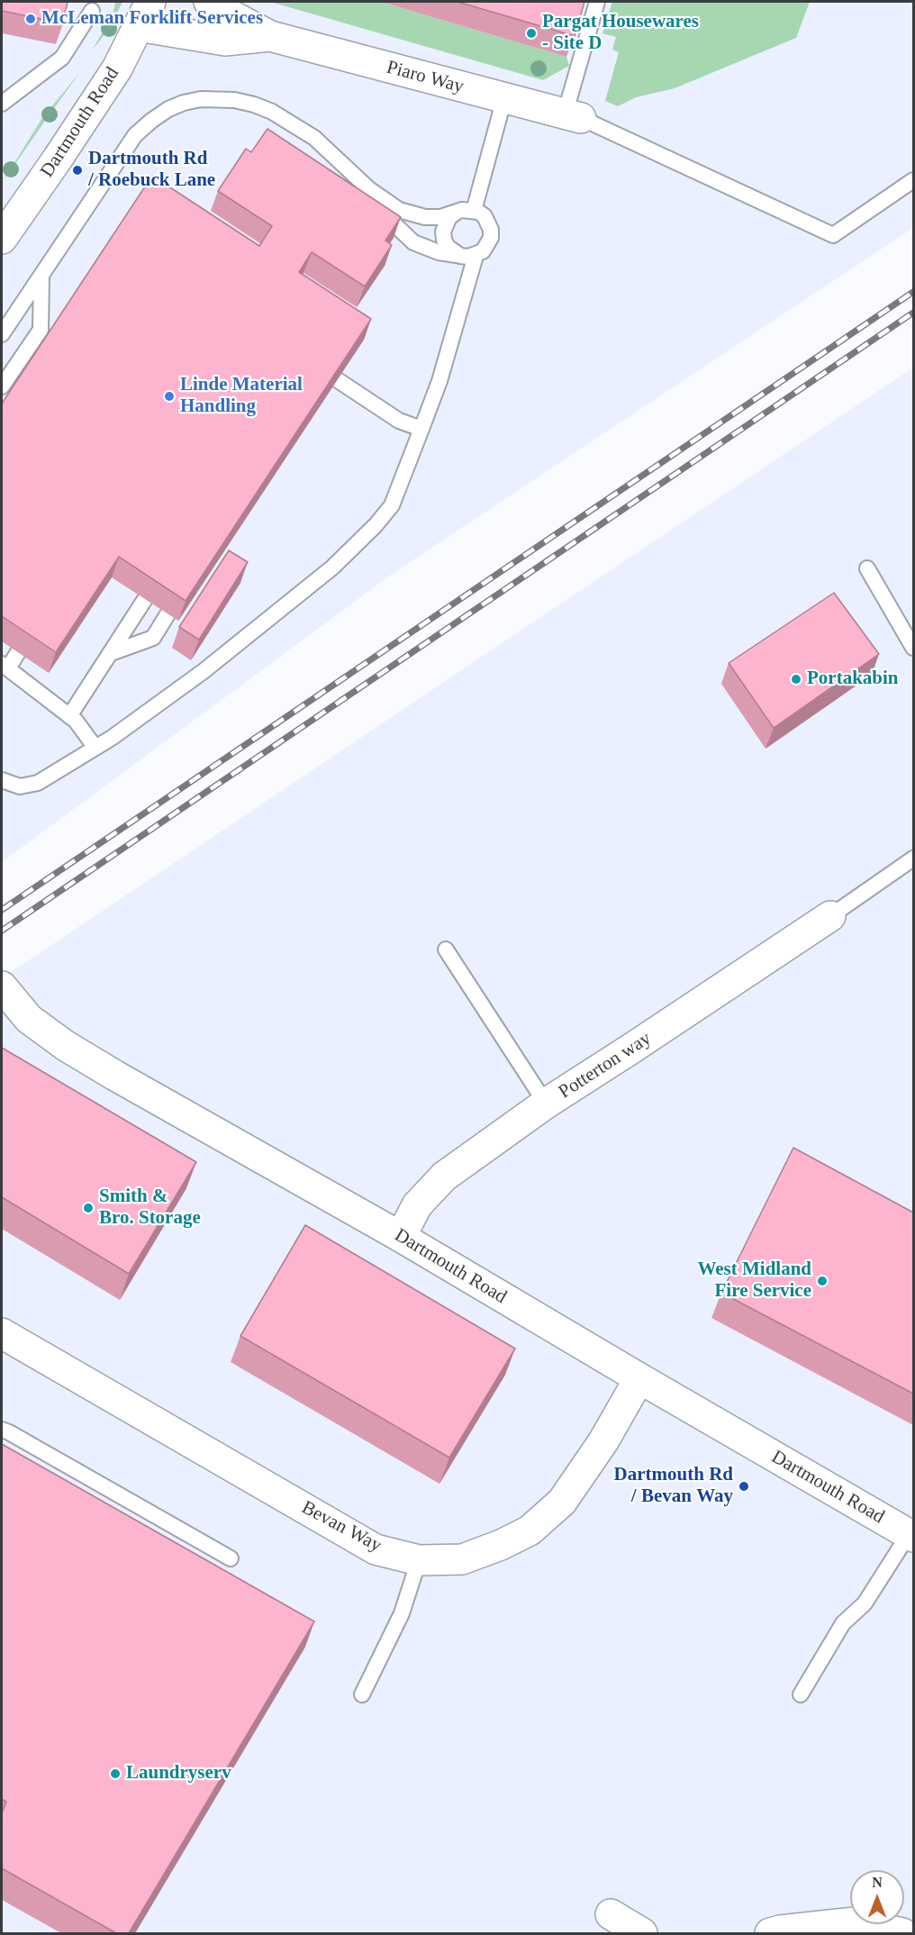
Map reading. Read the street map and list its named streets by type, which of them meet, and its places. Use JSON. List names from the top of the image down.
{
  "streets": {
    "street": [
      "Piaro Way",
      "Dartmouth Road",
      "Potterton way",
      "Bevan Way"
    ]
  },
  "crossings": [
    ["Piaro Way", "Dartmouth Road"],
    ["Dartmouth Road", "Potterton way"],
    ["Dartmouth Road", "Bevan Way"]
  ],
  "places": [
    "McLeman Forklift Services",
    "Pargat Housewares - Site D",
    "Dartmouth Rd / Roebuck Lane",
    "Linde Material Handling",
    "Portakabin",
    "Smith & Bro. Storage",
    "West Midland Fire Service",
    "Dartmouth Rd / Bevan Way",
    "Laundryserv"
  ],
  "north": "top"
}
